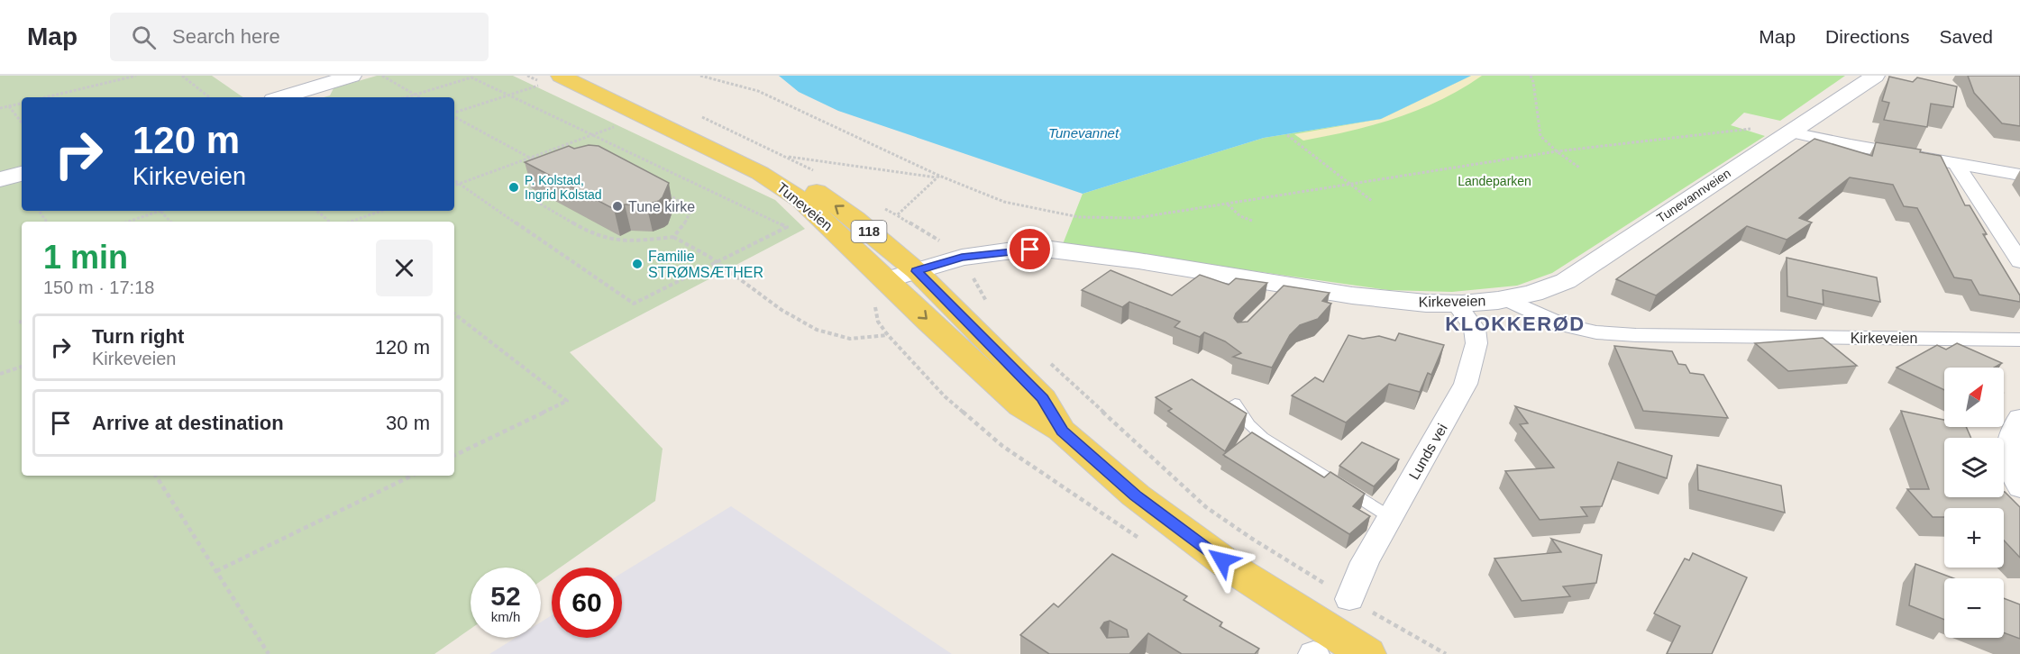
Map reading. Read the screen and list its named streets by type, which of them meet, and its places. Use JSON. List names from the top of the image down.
{
  "streets": {
    "main road": ["Tuneveien", "118"],
    "street": ["Tunevannveien", "Kirkeveien", "Lunds vei"]
  },
  "crossings": [
    ["Tunevannveien", "Kirkeveien"],
    ["Tuneveien", "Kirkeveien"],
    ["Kirkeveien", "Lunds vei"]
  ],
  "districts": ["KLOKKERØD"],
  "water": ["Tunevannet"],
  "parks": ["Landeparken"],
  "places": ["P. Kolstad, Ingrid Kolstad", "Tune kirke", "Familie STRØMSÆTHER"],
  "north": "top right",
  "page": {
    "header": "Map",
    "search": "Search here",
    "nav": ["Map", "Directions", "Saved"],
    "turn": ["120 m", "Kirkeveien"],
    "heading": ["1 min", "150 m · 17:18"],
    "list": [
      {
        "name": "Turn right",
        "note": "Kirkeveien",
        "value": "120 m"
      },
      {
        "name": "Arrive at destination",
        "value": "30 m"
      }
    ],
    "map_buttons": ["+", "−"],
    "speed": "52 km/h",
    "limit": "60"
  }
}
